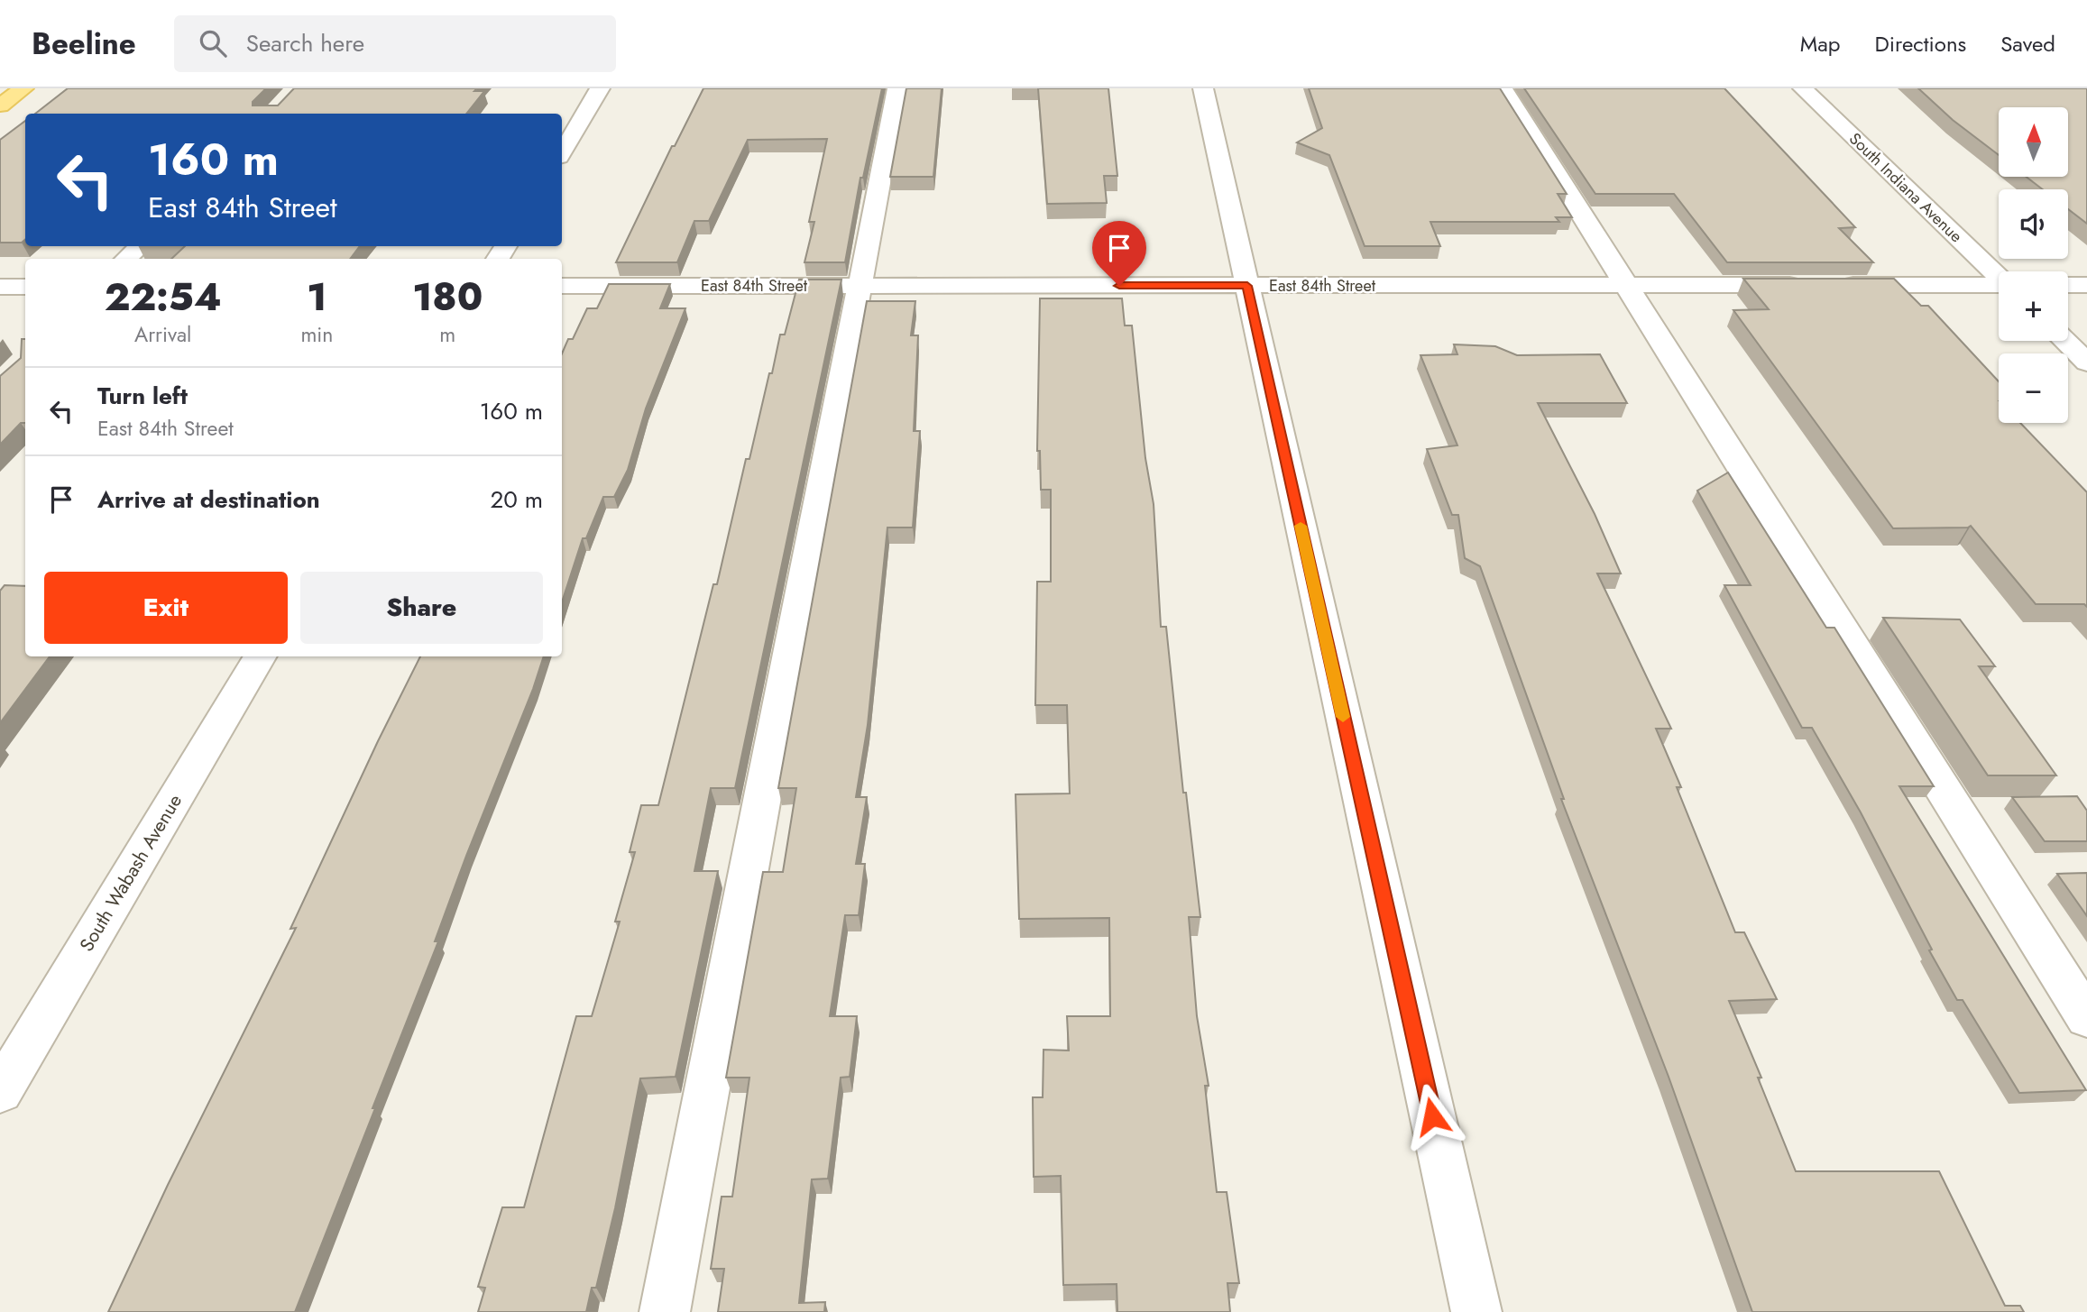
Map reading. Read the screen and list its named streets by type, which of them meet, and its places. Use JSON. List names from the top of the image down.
{
  "streets": {
    "street": ["South Indiana Avenue", "East 84th Street", "South Wabash Avenue"]
  },
  "north": "top",
  "page": {
    "header": "Beeline",
    "search": "Search here",
    "nav": ["Map", "Directions", "Saved"],
    "map_buttons": ["+", "−"],
    "turn": ["160 m", "East 84th Street"],
    "eta": [
      "22:54",
      "Arrival",
      "1",
      "min",
      "180",
      "m"
    ],
    "list": [
      {
        "name": "Turn left",
        "note": "East 84th Street",
        "value": "160 m"
      },
      {
        "name": "Arrive at destination",
        "value": "20 m"
      }
    ],
    "buttons": ["Exit", "Share"]
  }
}
